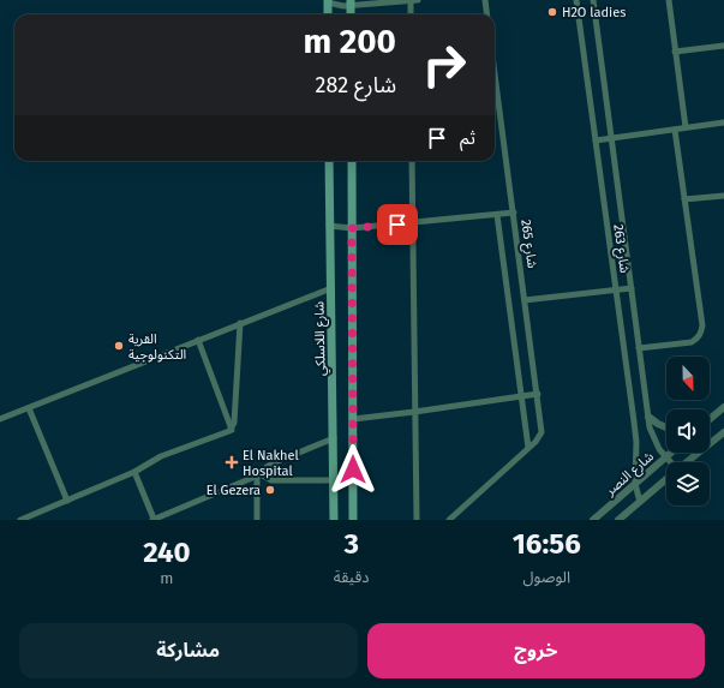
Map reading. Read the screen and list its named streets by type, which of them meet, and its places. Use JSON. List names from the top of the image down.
{
  "streets": {
    "main road": ["شارع اللاسلكي"],
    "street": ["شارع 265", "شارع 263", "شارع النصر"]
  },
  "crossings": [
    ["شارع 263", "شارع النصر"]
  ],
  "places": {
    "other": ["H2O ladies", "القرية التكنولوجية", "El Gezera"],
    "health": ["El Nakhel Hospital"]
  },
  "north": "bottom",
  "page": {
    "turn": ["200 m", "شارع 282"],
    "then": "ثم",
    "eta": [
      "16:56",
      "الوصول",
      "3",
      "دقيقة",
      "240",
      "m"
    ],
    "buttons": ["خروج", "مشاركة"]
  }
}
